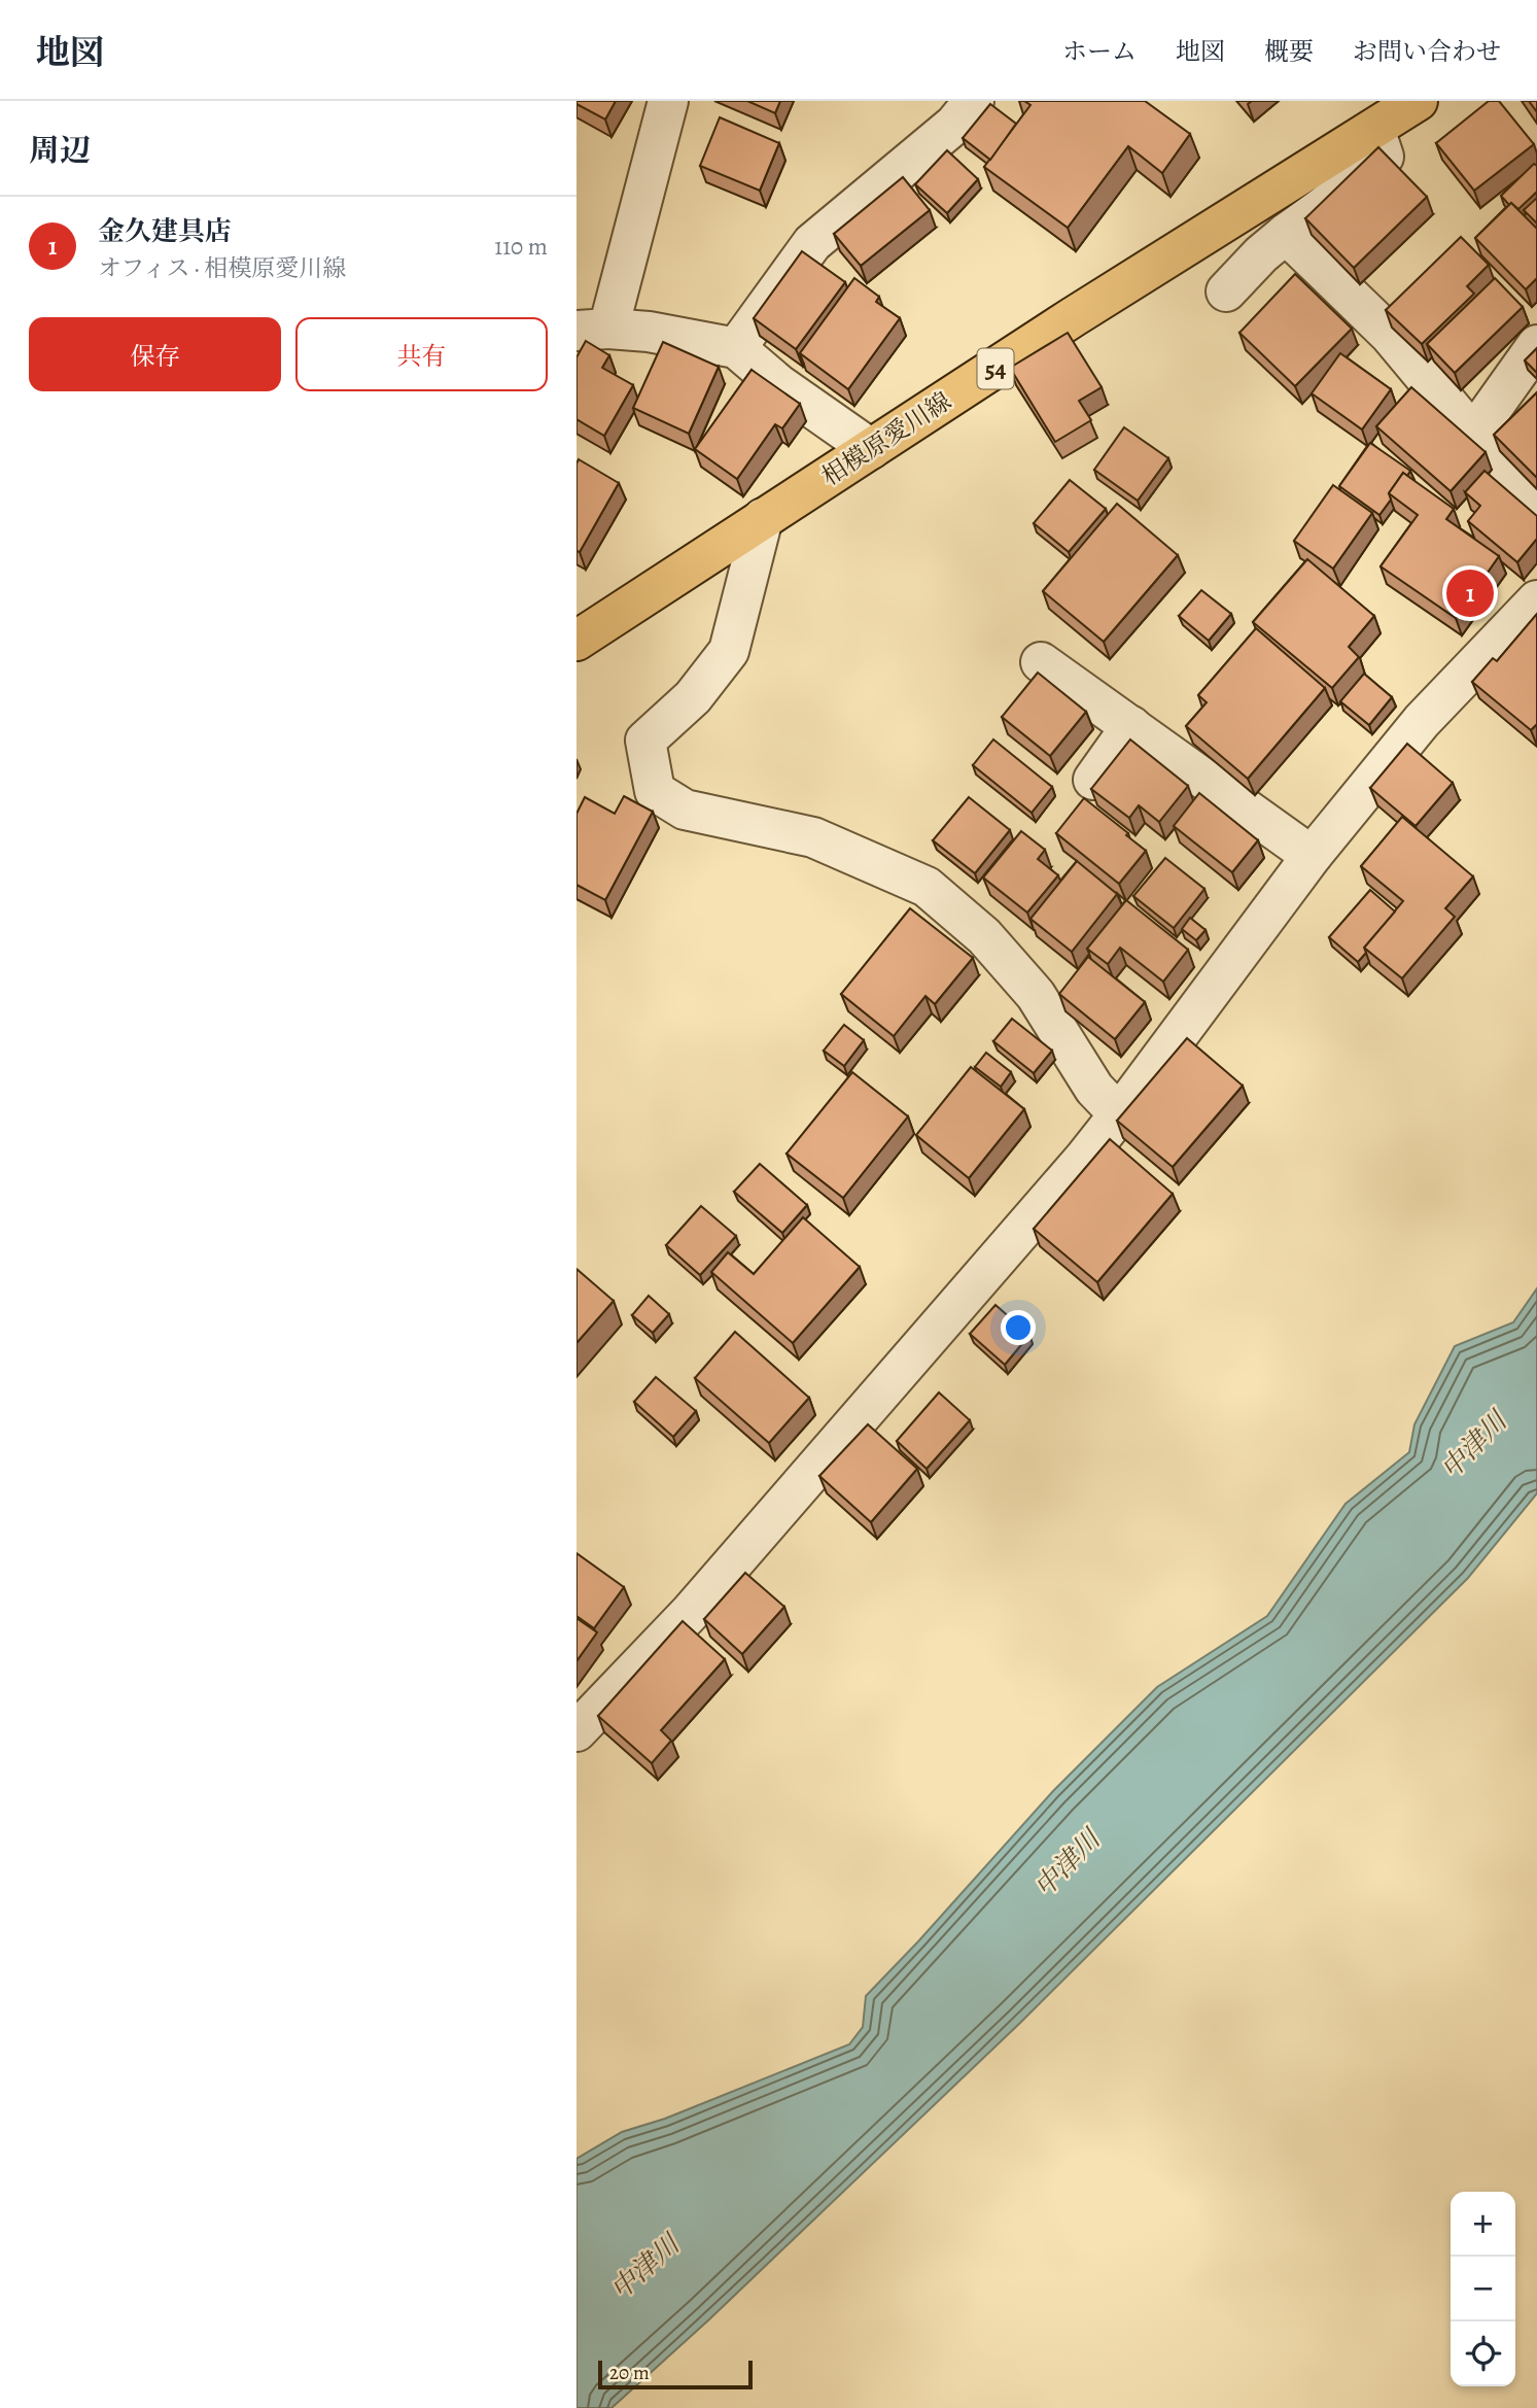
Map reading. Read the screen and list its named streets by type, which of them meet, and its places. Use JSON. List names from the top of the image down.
{
  "streets": {
    "main road": ["54", "相模原愛川線"]
  },
  "water": ["中津川"],
  "scale_bar": "20 m",
  "page": {
    "header": "地図",
    "nav": [
      "ホーム",
      "地図",
      "概要",
      "お問い合わせ"
    ],
    "heading": "周辺",
    "list": [
      {
        "mark": "1",
        "name": "金久建具店",
        "note": "オフィス · 相模原愛川線",
        "value": "110 m"
      }
    ],
    "buttons": ["保存", "共有"],
    "pins": "1",
    "map_buttons": ["+", "−"],
    "scale": "20 m"
  }
}
